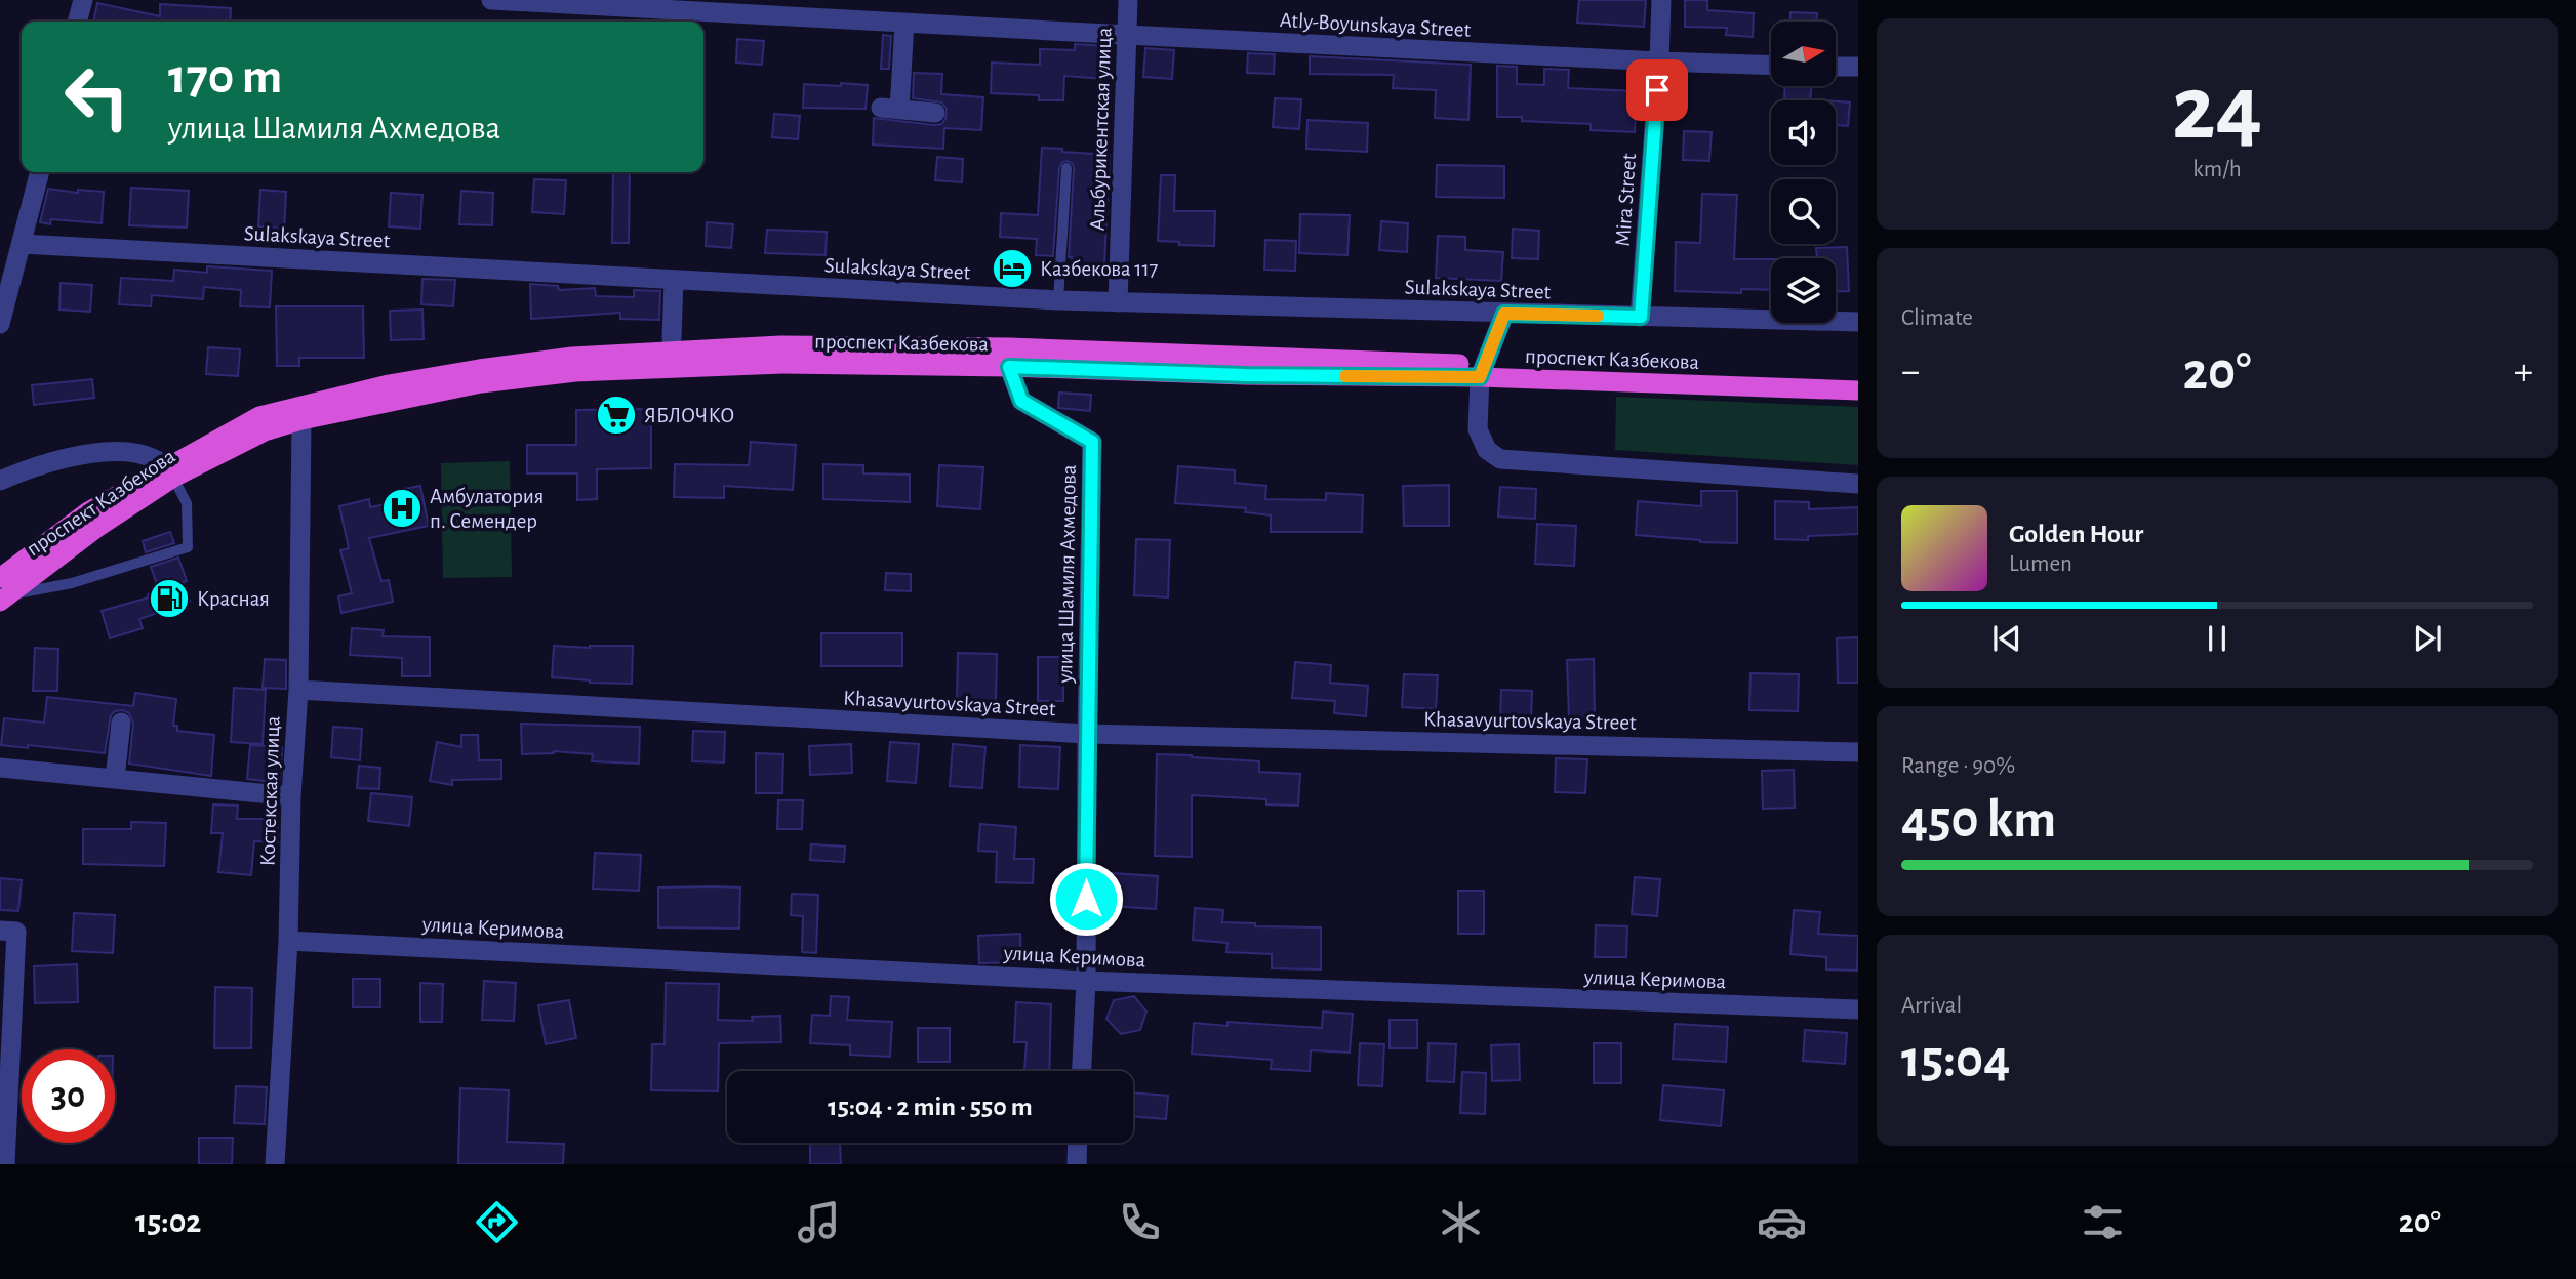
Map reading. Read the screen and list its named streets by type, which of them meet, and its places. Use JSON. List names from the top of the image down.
{
  "streets": {
    "highway": ["проспект Казбекова"],
    "street": [
      "Atly-Boyunskaya Street",
      "Альбурикентская улица",
      "Mira Street",
      "Sulakskaya Street",
      "улица Шамиля Ахмедова",
      "Khasavyurtovskaya Street",
      "Костекская улица",
      "улица Керимова"
    ]
  },
  "crossings": [
    ["Atly-Boyunskaya Street", "Альбурикентская улица"],
    ["Atly-Boyunskaya Street", "Mira Street"],
    ["Альбурикентская улица", "Sulakskaya Street"],
    ["Mira Street", "Sulakskaya Street"],
    ["проспект Казбекова", "улица Шамиля Ахмедова"],
    ["проспект Казбекова", "Костекская улица"],
    ["улица Шамиля Ахмедова", "Khasavyurtovskaya Street"],
    ["улица Шамиля Ахмедова", "улица Керимова"],
    ["Khasavyurtovskaya Street", "Костекская улица"],
    ["Костекская улица", "улица Керимова"]
  ],
  "places": {
    "hotel": ["Казбекова 117"],
    "supermarket": ["ЯБЛОЧКО"],
    "hospital": ["Амбулатория п. Семендер"],
    "fuel station": ["Красная"]
  },
  "north": "right",
  "page": {
    "tile": [
      ["24", "km/h"],
      "Climate",
      ["Range · 90%", "450 km"],
      ["Arrival", "15:04"]
    ],
    "turn": ["170 m", "улица Шамиля Ахмедова"],
    "heat": ["−", "20°", "+"],
    "song": ["Golden Hour", "Lumen"],
    "limit": "30",
    "trip": "15:04 · 2 min · 550 m",
    "tabs": ["15:02", "20°"]
  }
}
